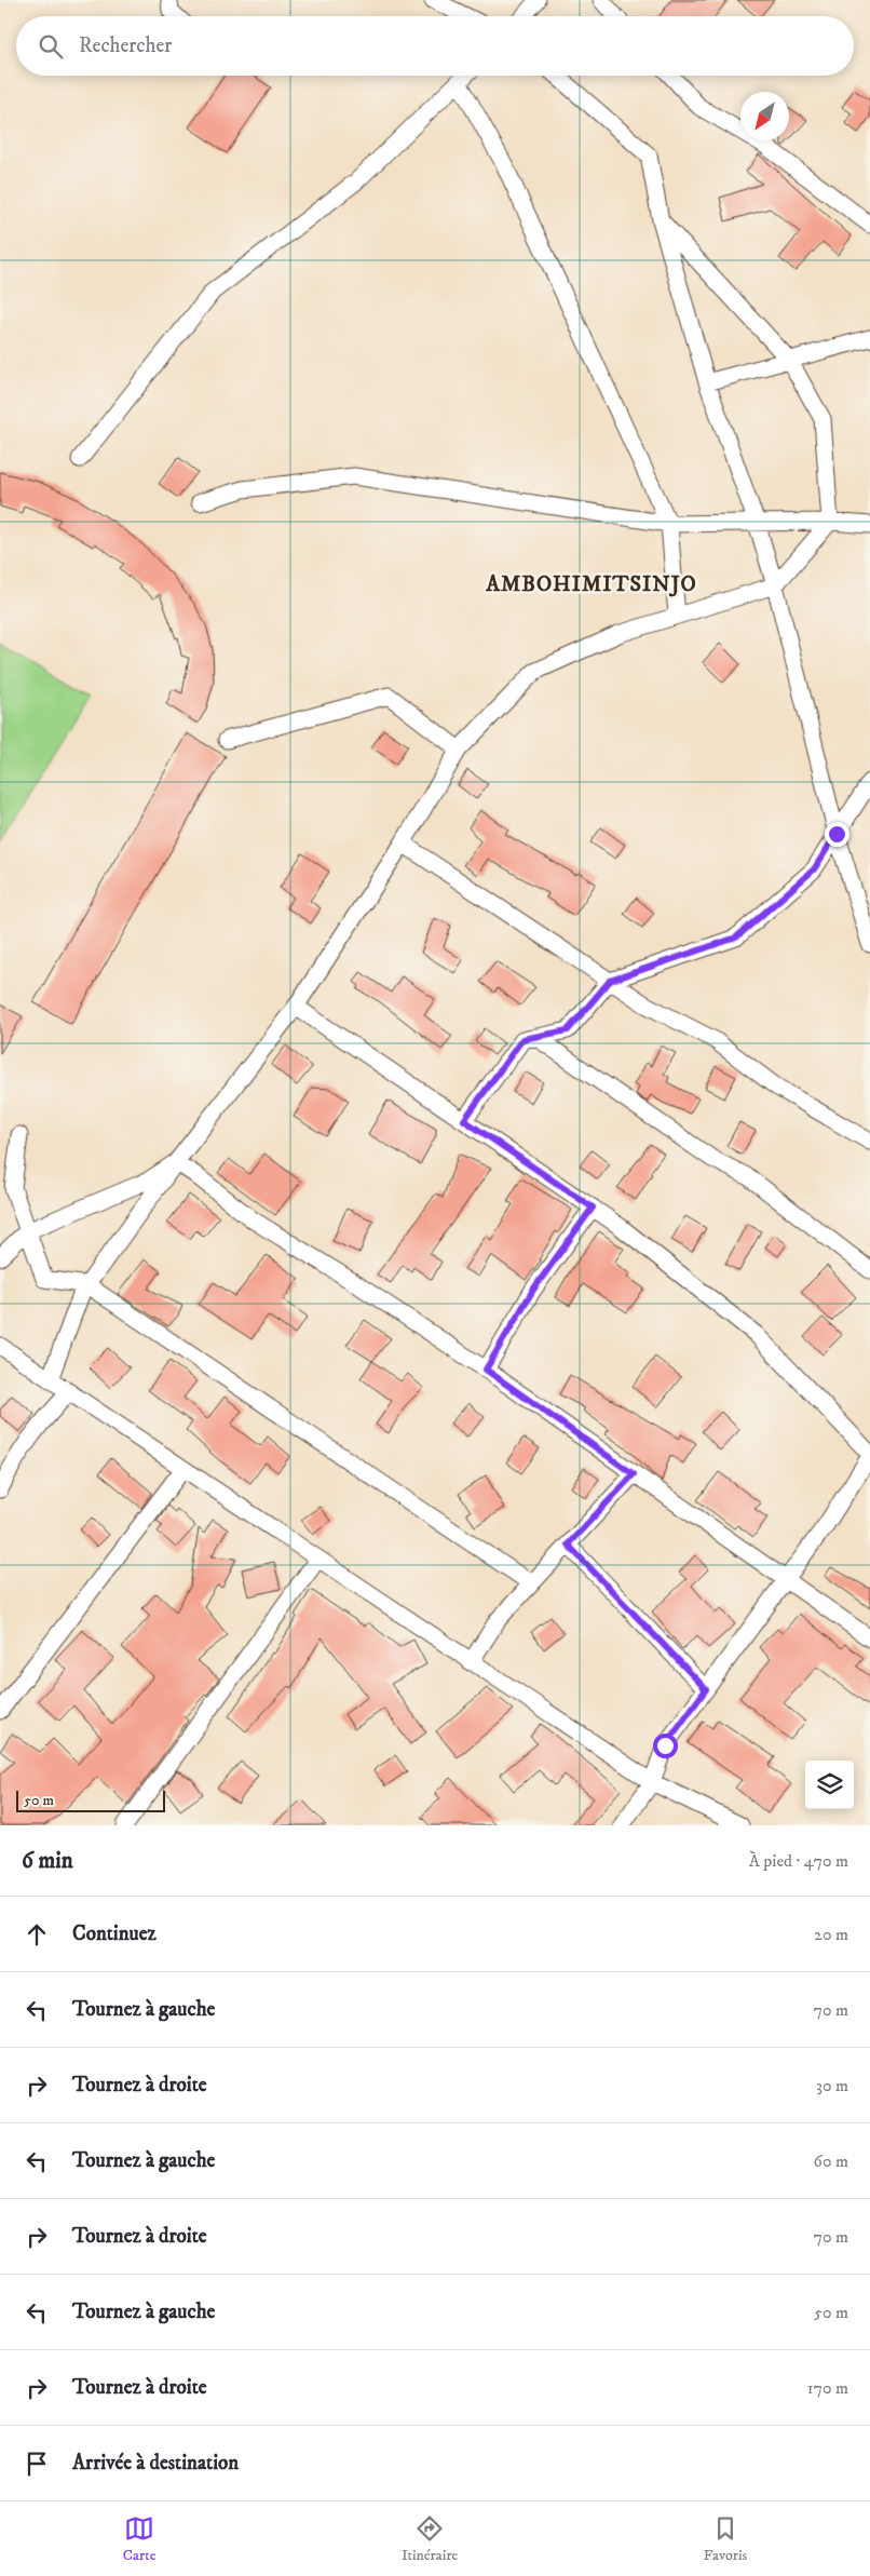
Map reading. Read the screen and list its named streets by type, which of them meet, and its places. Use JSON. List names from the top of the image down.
{
  "districts": ["AMBOHIMITSINJO"],
  "scale_bar": "50 m",
  "north": "bottom left",
  "page": {
    "search": "Rechercher",
    "scale": "50 m",
    "heading": ["6 min", "À pied · 470 m"],
    "list": [
      ["Continuez", "20 m"],
      ["Tournez à gauche", "70 m"],
      ["Tournez à droite", "30 m"],
      ["Tournez à gauche", "60 m"],
      ["Tournez à droite", "70 m"],
      ["Tournez à gauche", "50 m"],
      ["Tournez à droite", "170 m"],
      "Arrivée à destination"
    ],
    "nav": ["Carte", "Itinéraire", "Favoris"]
  }
}
